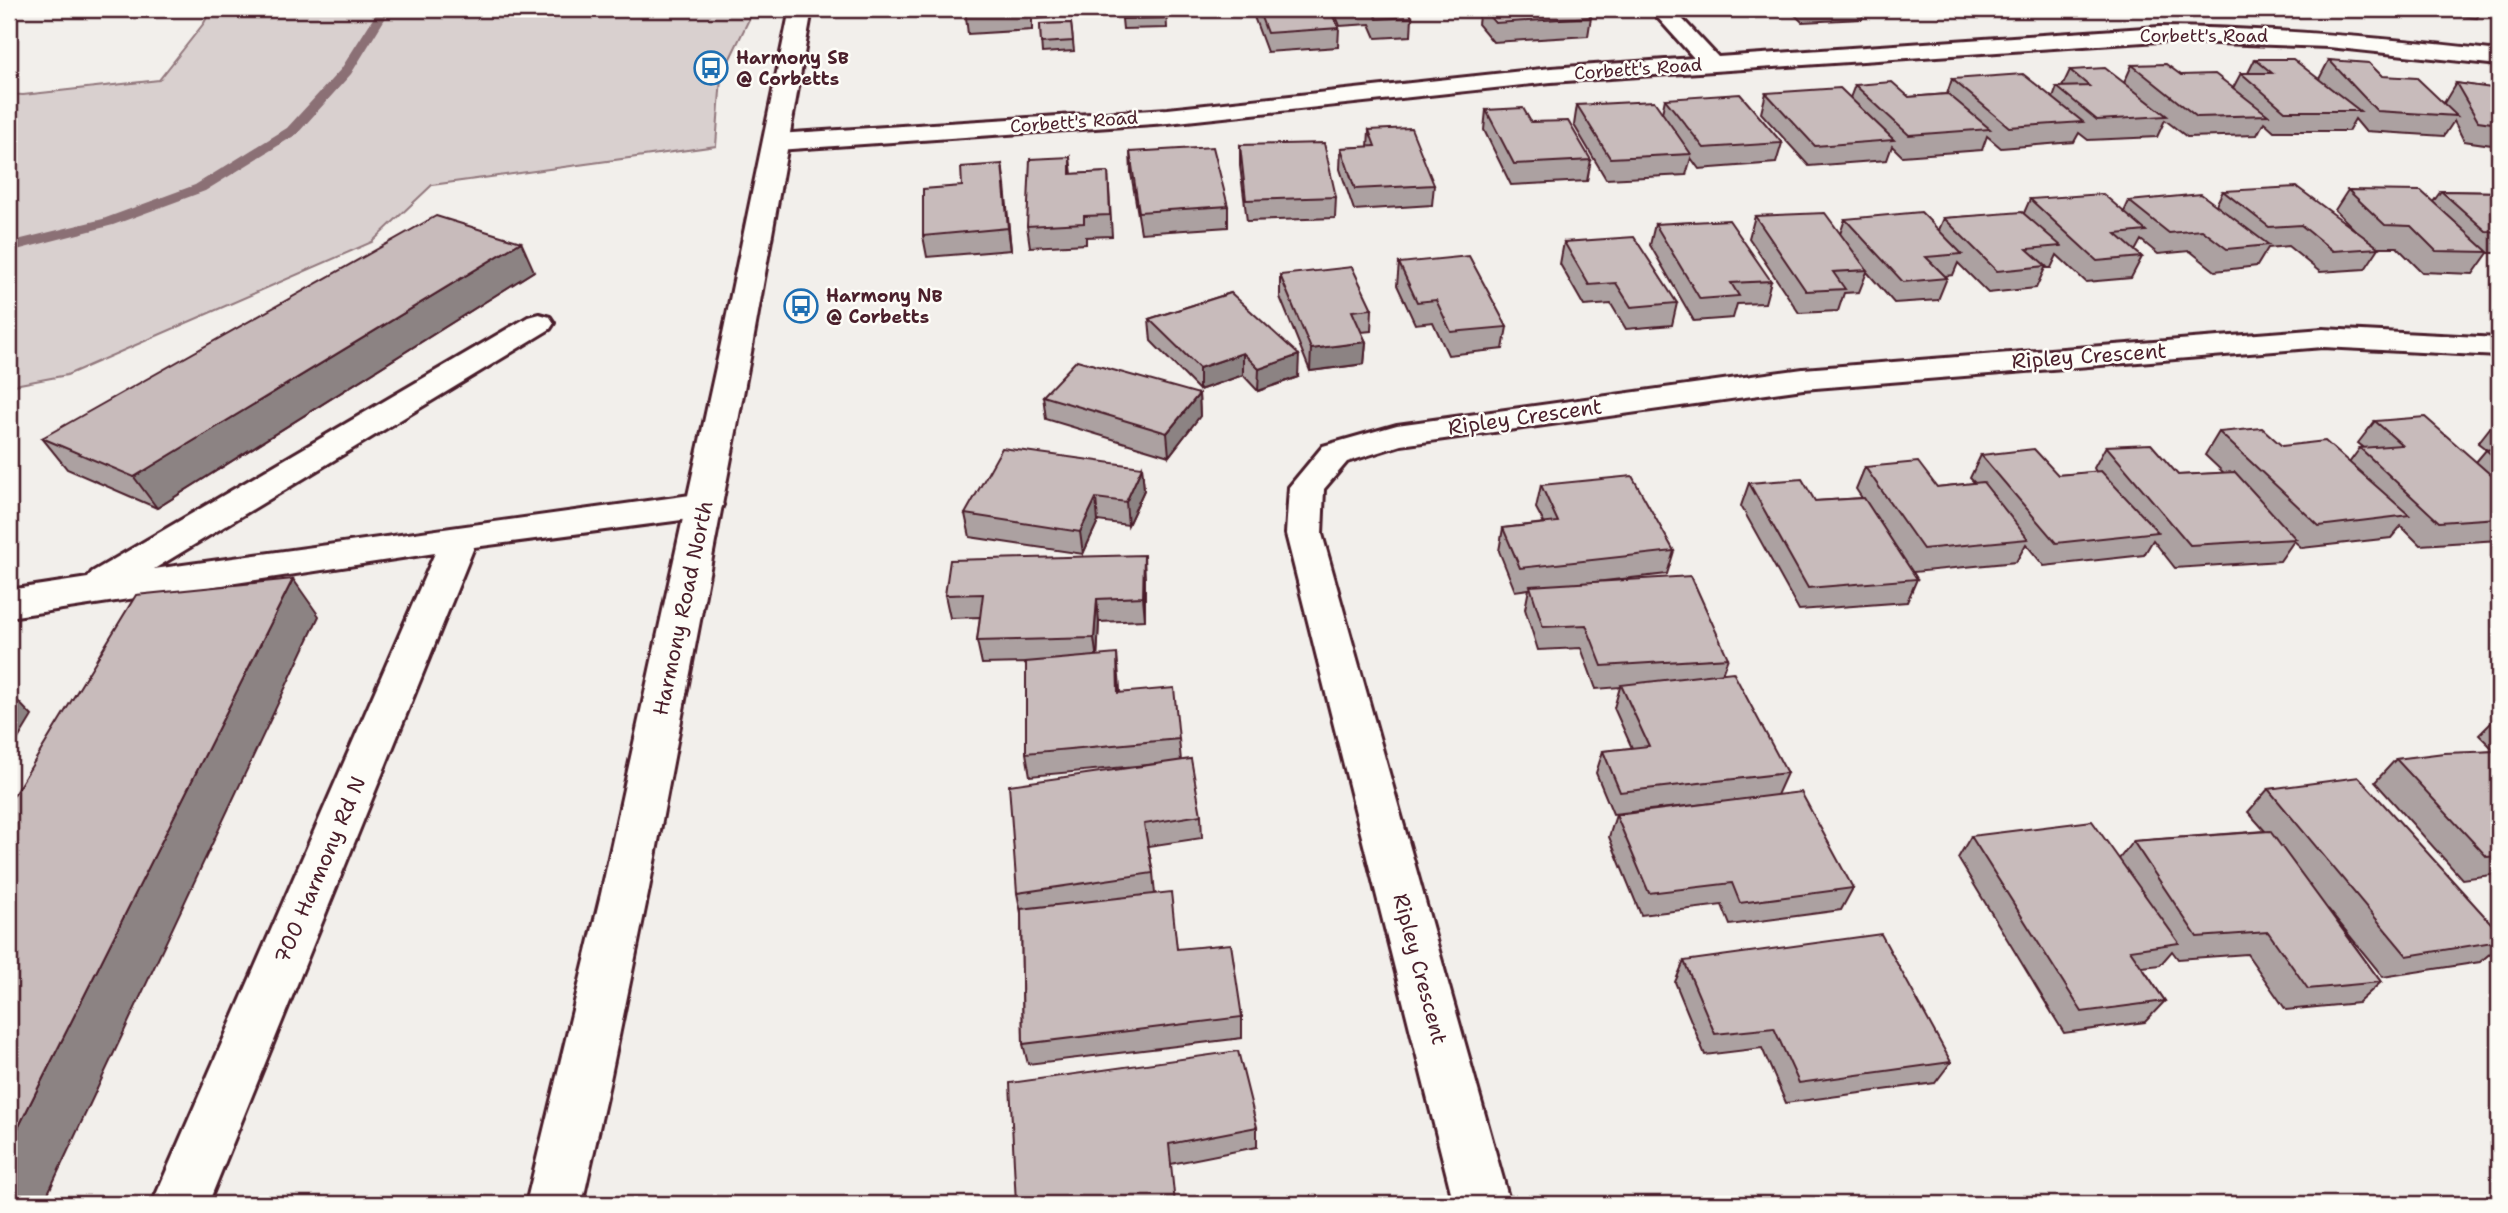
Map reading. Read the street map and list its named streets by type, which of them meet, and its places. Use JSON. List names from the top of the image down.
{
  "streets": {
    "street": [
      "Corbett's Road",
      "Ripley Crescent",
      "Harmony Road North",
      "700 Harmony Rd N"
    ]
  },
  "crossings": [
    ["Corbett's Road", "Harmony Road North"]
  ],
  "places": {
    "bus stop": ["Harmony SB @ Corbetts", "Harmony NB @ Corbetts"]
  }
}
